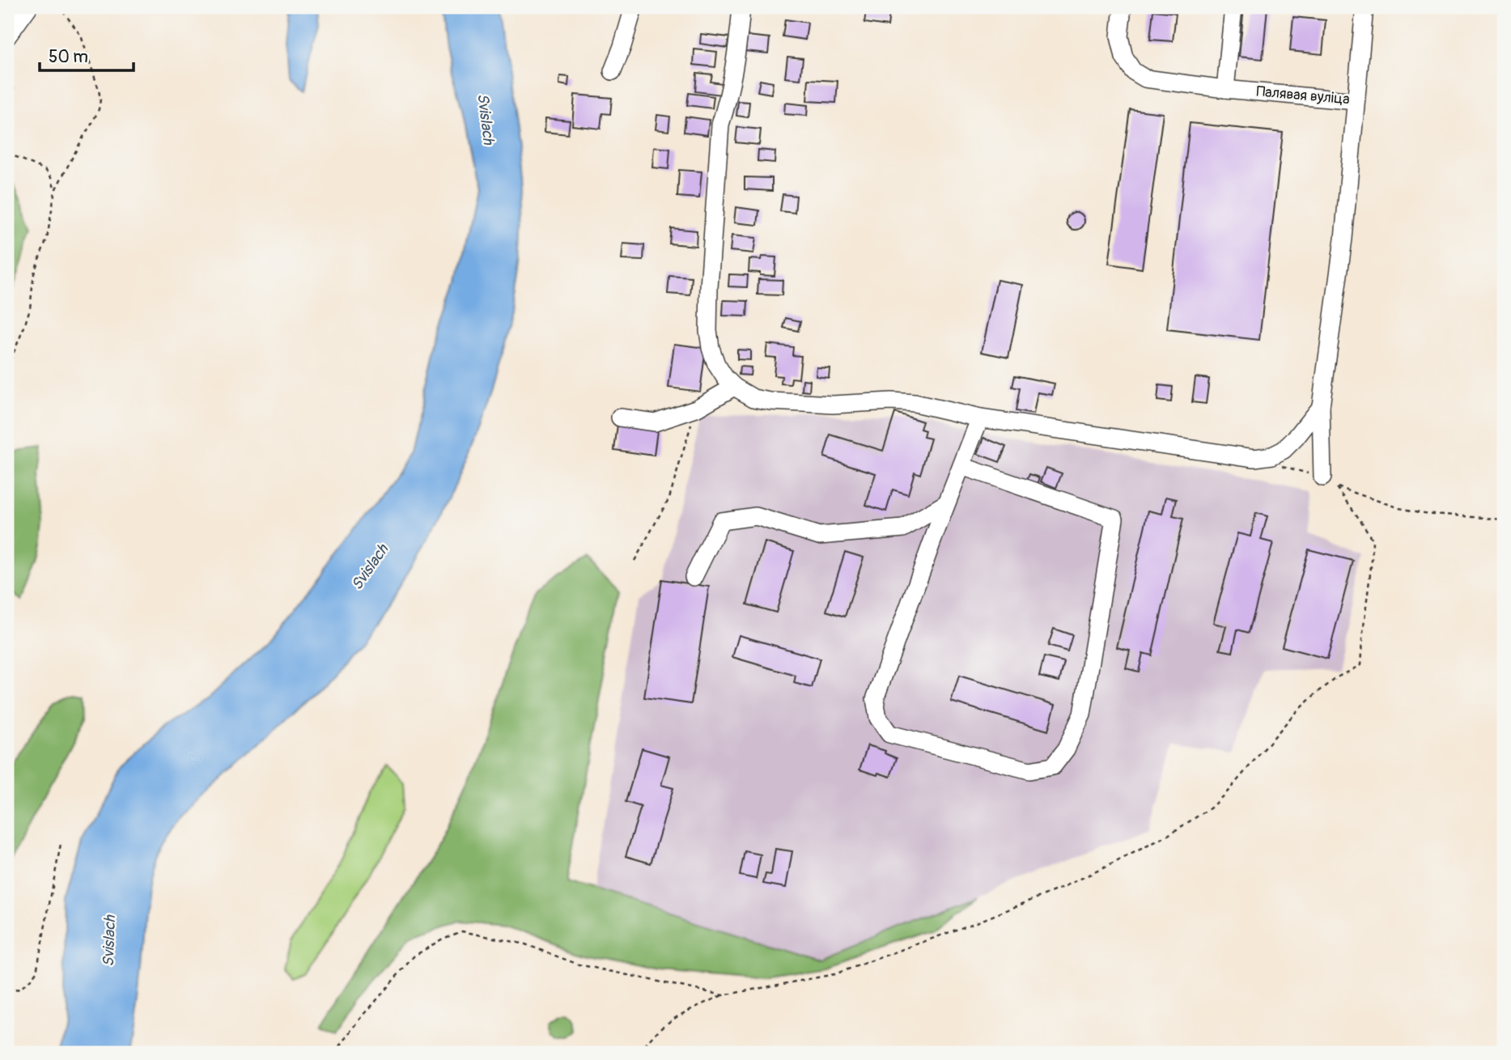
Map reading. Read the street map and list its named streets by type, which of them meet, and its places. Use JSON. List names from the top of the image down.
{
  "streets": {
    "street": ["Палявая вуліца"]
  },
  "water": ["Svislach"],
  "scale_bar": "50 m"
}
